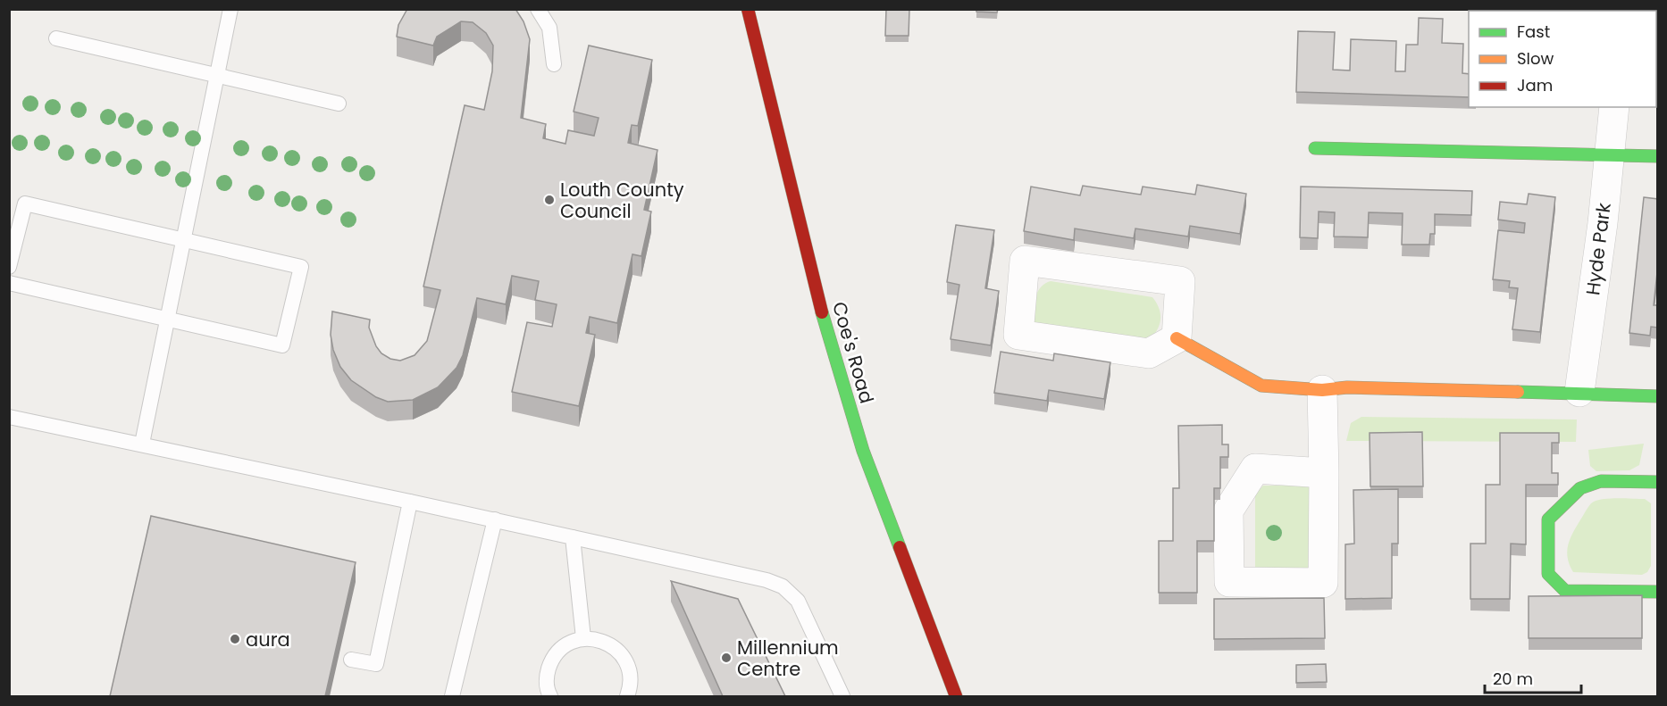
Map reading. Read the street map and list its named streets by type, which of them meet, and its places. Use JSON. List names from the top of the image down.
{
  "streets": {
    "street": ["Hyde Park", "Coe's Road"]
  },
  "places": ["Louth County Council", "aura", "Millennium Centre"],
  "legend": ["Fast", "Slow", "Jam"],
  "scale_bar": "20 m"
}
